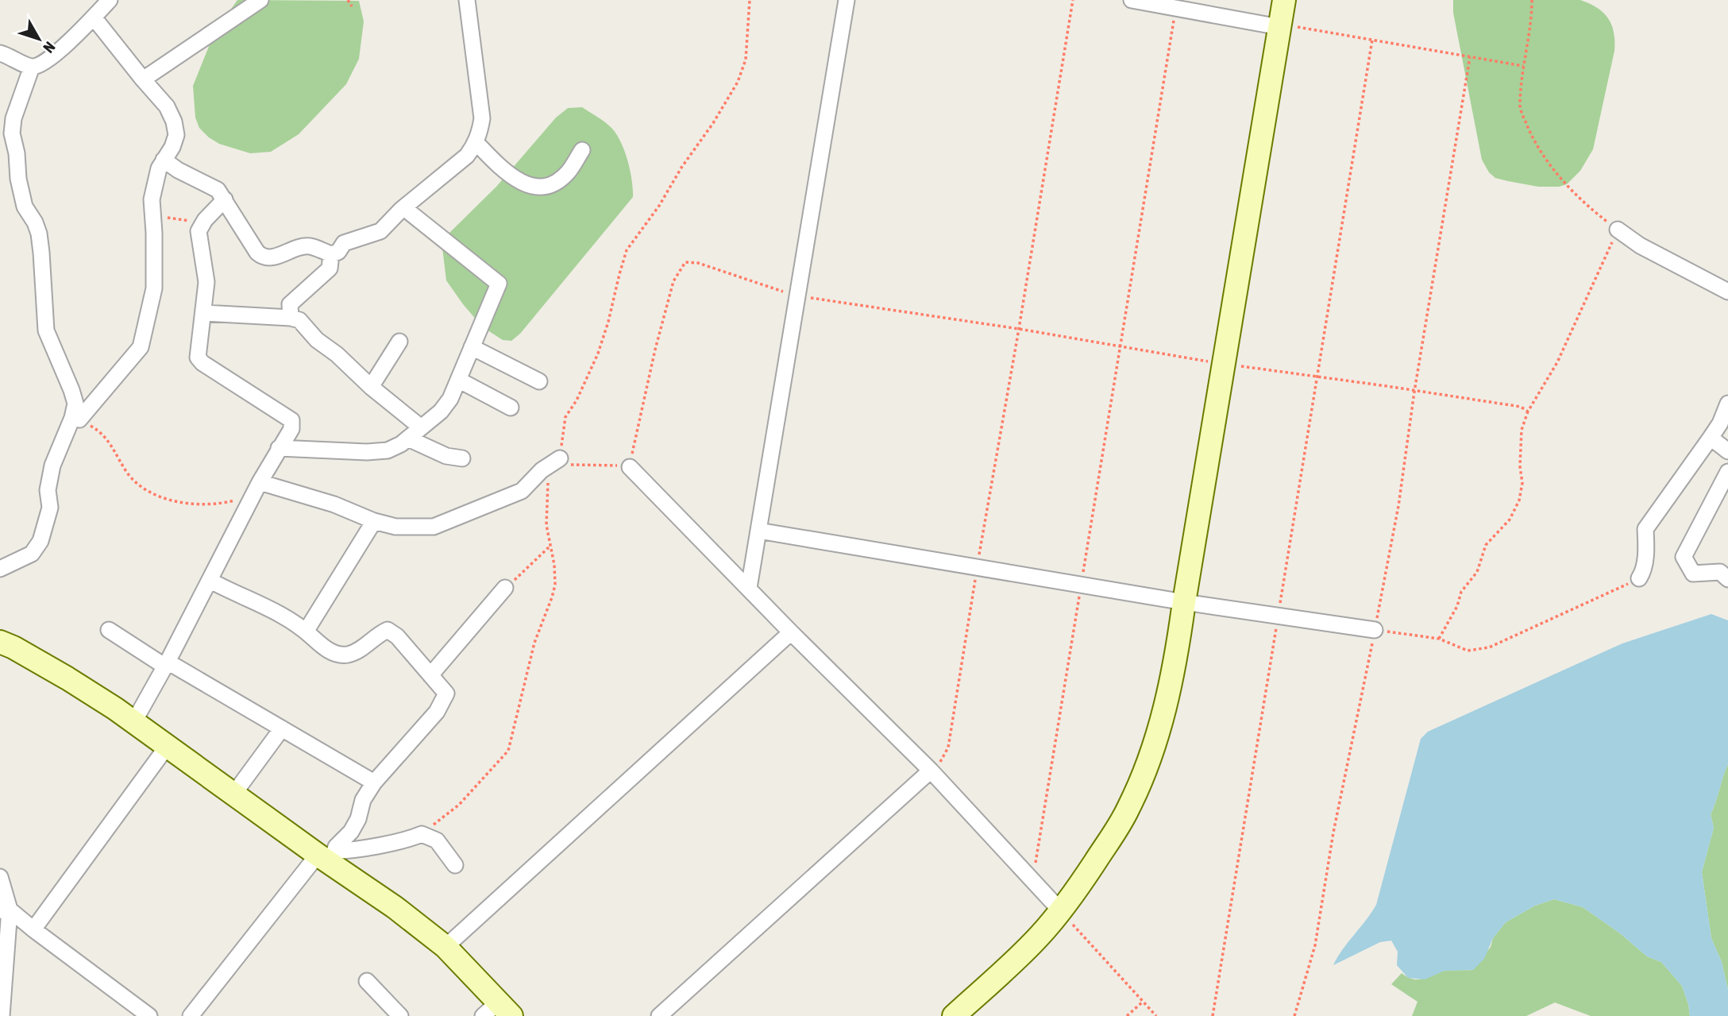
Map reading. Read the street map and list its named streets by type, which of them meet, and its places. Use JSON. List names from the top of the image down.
{
  "north": "bottom right"
}
